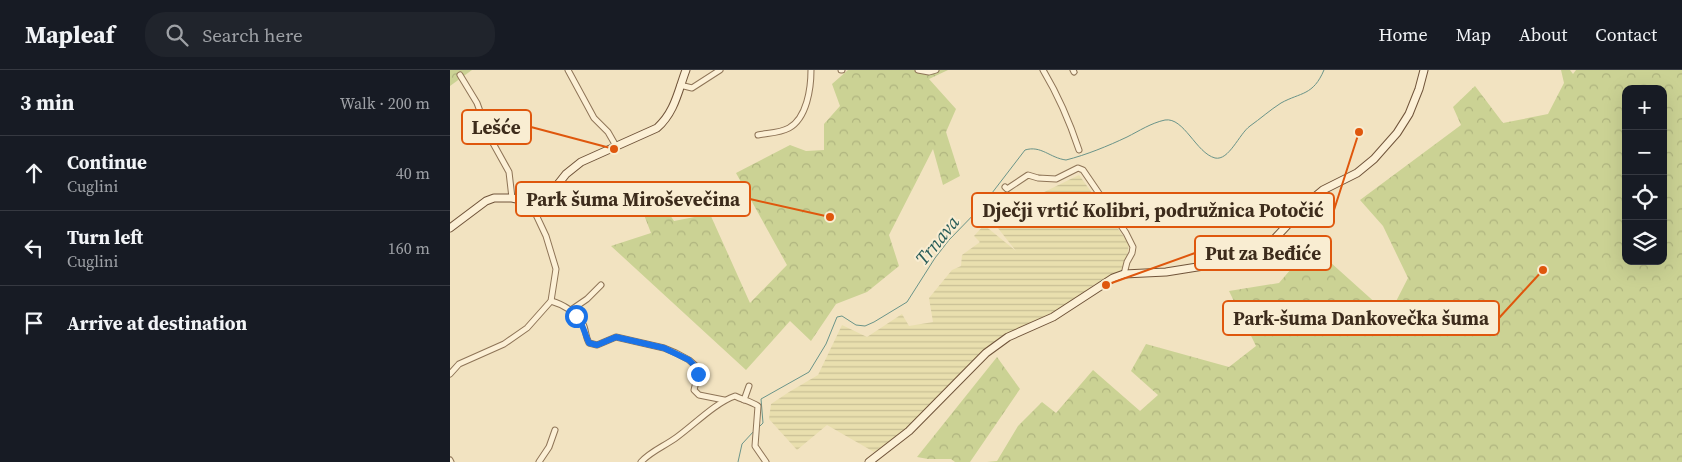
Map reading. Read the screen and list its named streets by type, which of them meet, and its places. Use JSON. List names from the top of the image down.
{
  "water": ["Trnava"],
  "places": [
    "Dječji vrtić Kolibri, podružnica Potočić",
    "Lešće",
    "Park šuma Miroševečina",
    "Park-šuma Dankovečka šuma",
    "Put za Beđiće"
  ],
  "page": {
    "header": "Mapleaf",
    "search": "Search here",
    "nav": [
      "Home",
      "Map",
      "About",
      "Contact"
    ],
    "heading": ["3 min", "Walk · 200 m"],
    "map_buttons": ["+", "−"],
    "list": [
      ["Continue", "Cuglini", "40 m"],
      ["Turn left", "Cuglini", "160 m"],
      "Arrive at destination"
    ]
  }
}
